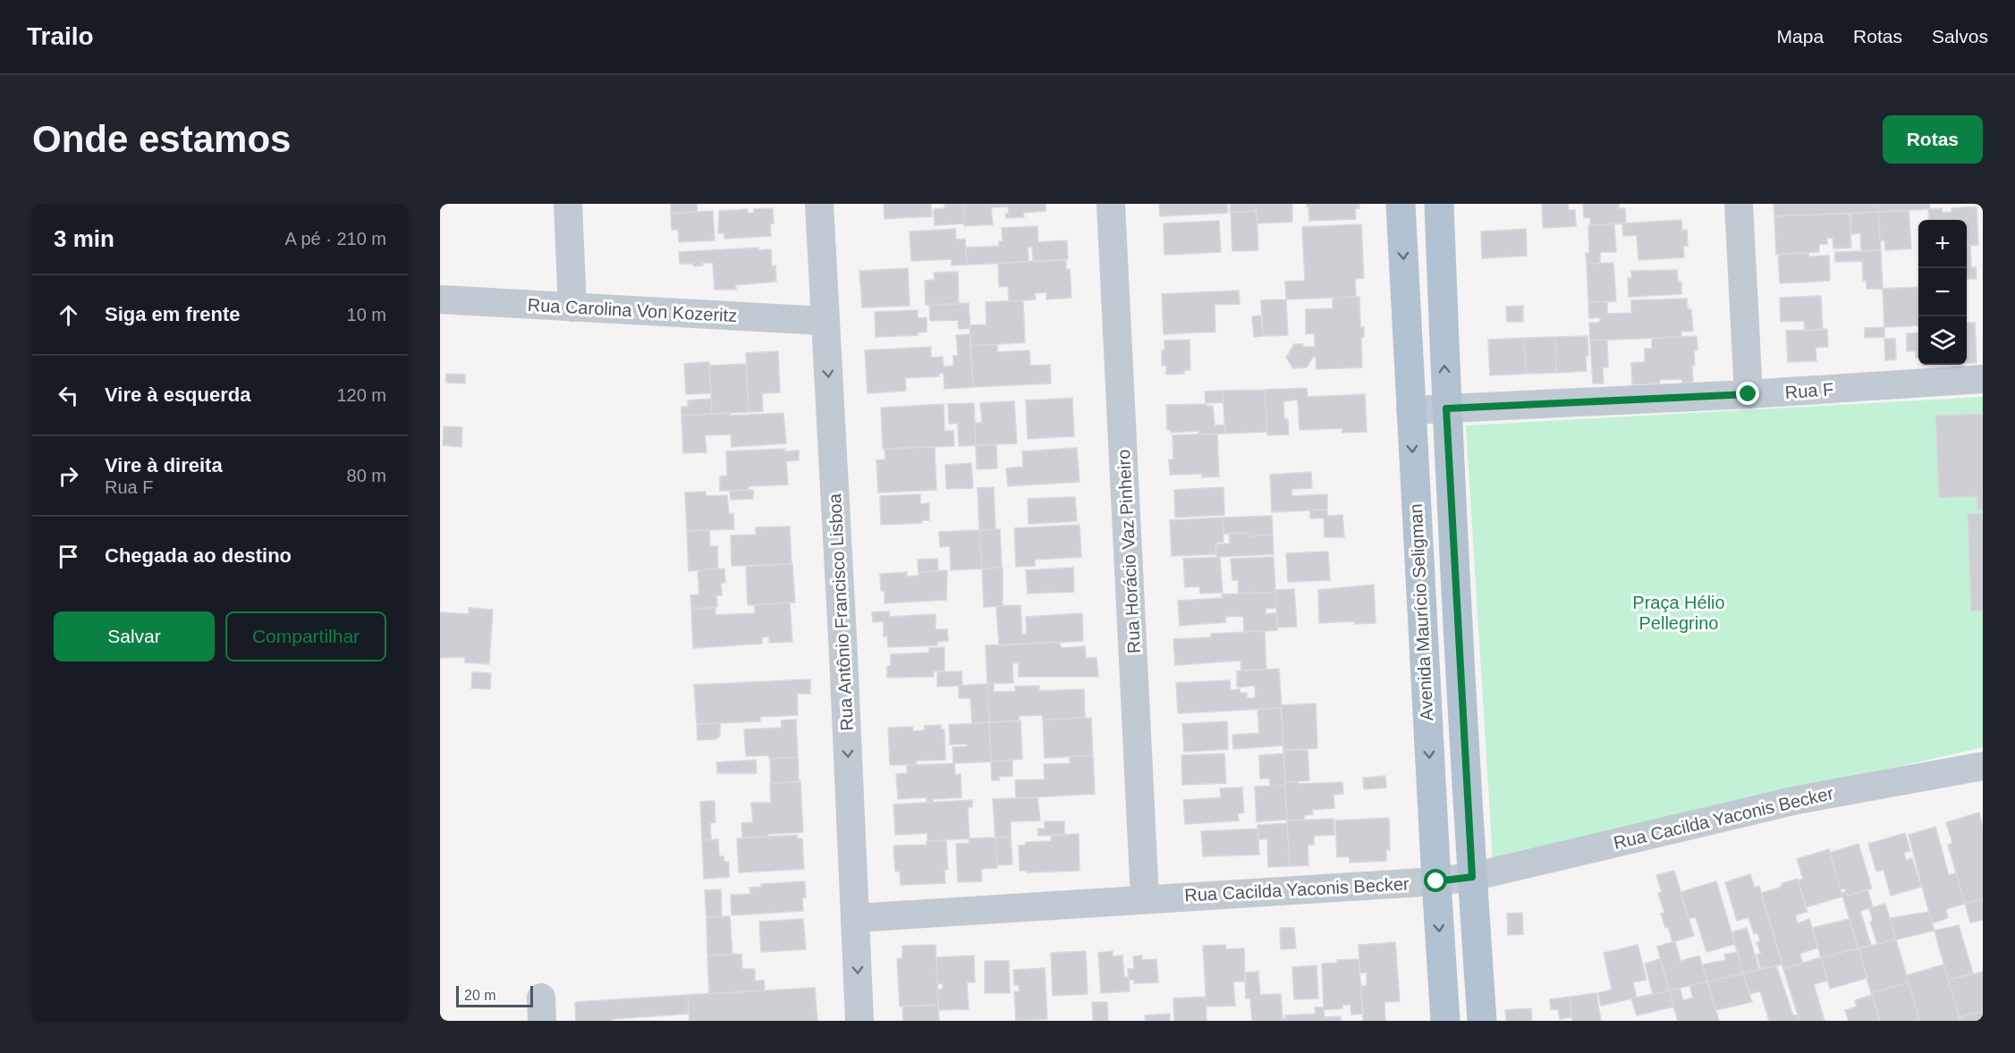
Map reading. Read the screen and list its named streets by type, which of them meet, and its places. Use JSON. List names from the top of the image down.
{
  "streets": {
    "main road": ["Avenida Maurício Seligman"],
    "street": [
      "Rua Carolina Von Kozeritz",
      "Rua F",
      "Rua Horácio Vaz Pinheiro",
      "Rua Antônio Francisco Lisboa",
      "Rua Cacilda Yaconis Becker"
    ]
  },
  "crossings": [
    ["Rua Carolina Von Kozeritz", "Rua Antônio Francisco Lisboa"],
    ["Rua F", "Avenida Maurício Seligman"],
    ["Rua Horácio Vaz Pinheiro", "Rua Cacilda Yaconis Becker"],
    ["Rua Antônio Francisco Lisboa", "Rua Cacilda Yaconis Becker"],
    ["Avenida Maurício Seligman", "Rua Cacilda Yaconis Becker"]
  ],
  "one_way": ["Rua Antônio Francisco Lisboa"],
  "parks": ["Praça Hélio Pellegrino"],
  "scale_bar": "20 m",
  "page": {
    "header": "Trailo",
    "nav": ["Mapa", "Rotas", "Salvos"],
    "buttons": [
      "Rotas",
      ["Salvar", "Compartilhar"]
    ],
    "title": "Onde estamos",
    "heading": ["3 min", "A pé · 210 m"],
    "map_buttons": ["+", "−"],
    "list": [
      ["Siga em frente", "10 m"],
      ["Vire à esquerda", "120 m"],
      ["Vire à direita", "Rua F", "80 m"],
      "Chegada ao destino"
    ],
    "scale": "20 m"
  }
}
